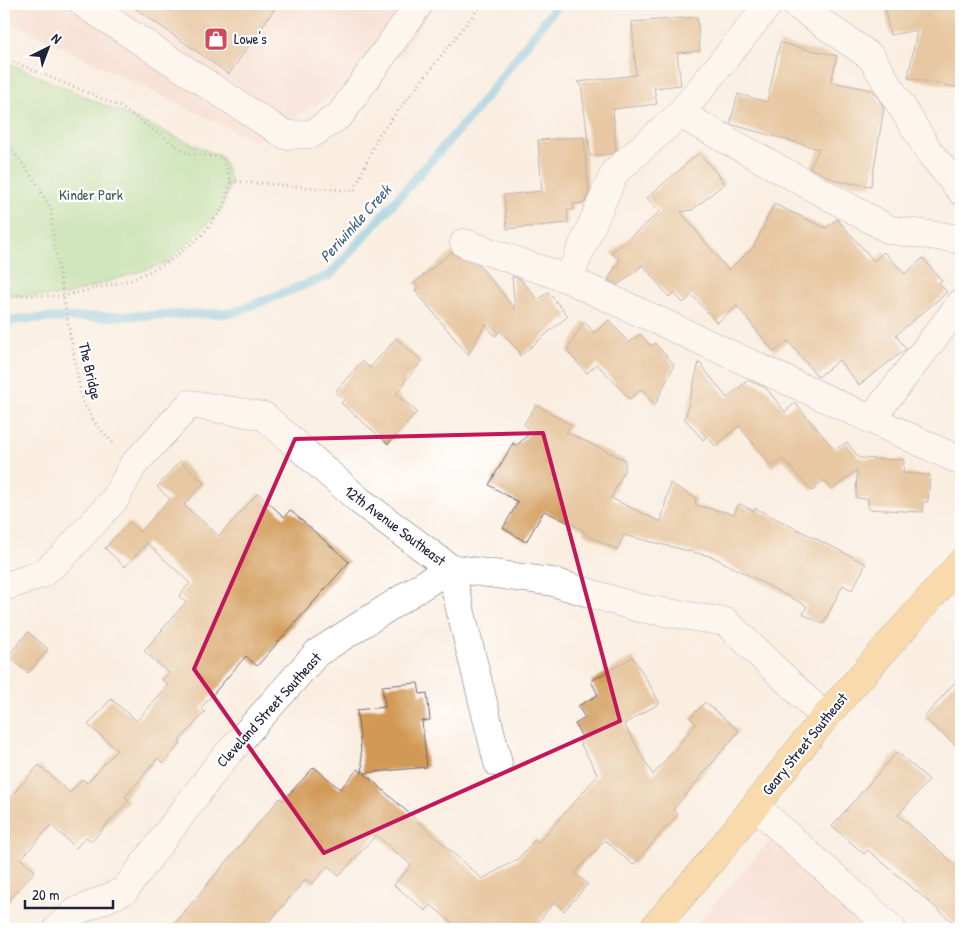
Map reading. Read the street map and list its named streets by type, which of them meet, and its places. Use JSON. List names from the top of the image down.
{
  "streets": {
    "main road": ["Geary Street Southeast"],
    "street": ["12th Avenue Southeast", "Cleveland Street Southeast"],
    "path": ["The Bridge"]
  },
  "crossings": [
    ["The Bridge", "12th Avenue Southeast"],
    ["12th Avenue Southeast", "Cleveland Street Southeast"],
    ["12th Avenue Southeast", "Geary Street Southeast"]
  ],
  "water": ["Periwinkle Creek"],
  "parks": ["Kinder Park"],
  "places": {
    "shop": ["Lowe's"]
  },
  "scale_bar": "20 m",
  "north": "top right"
}
